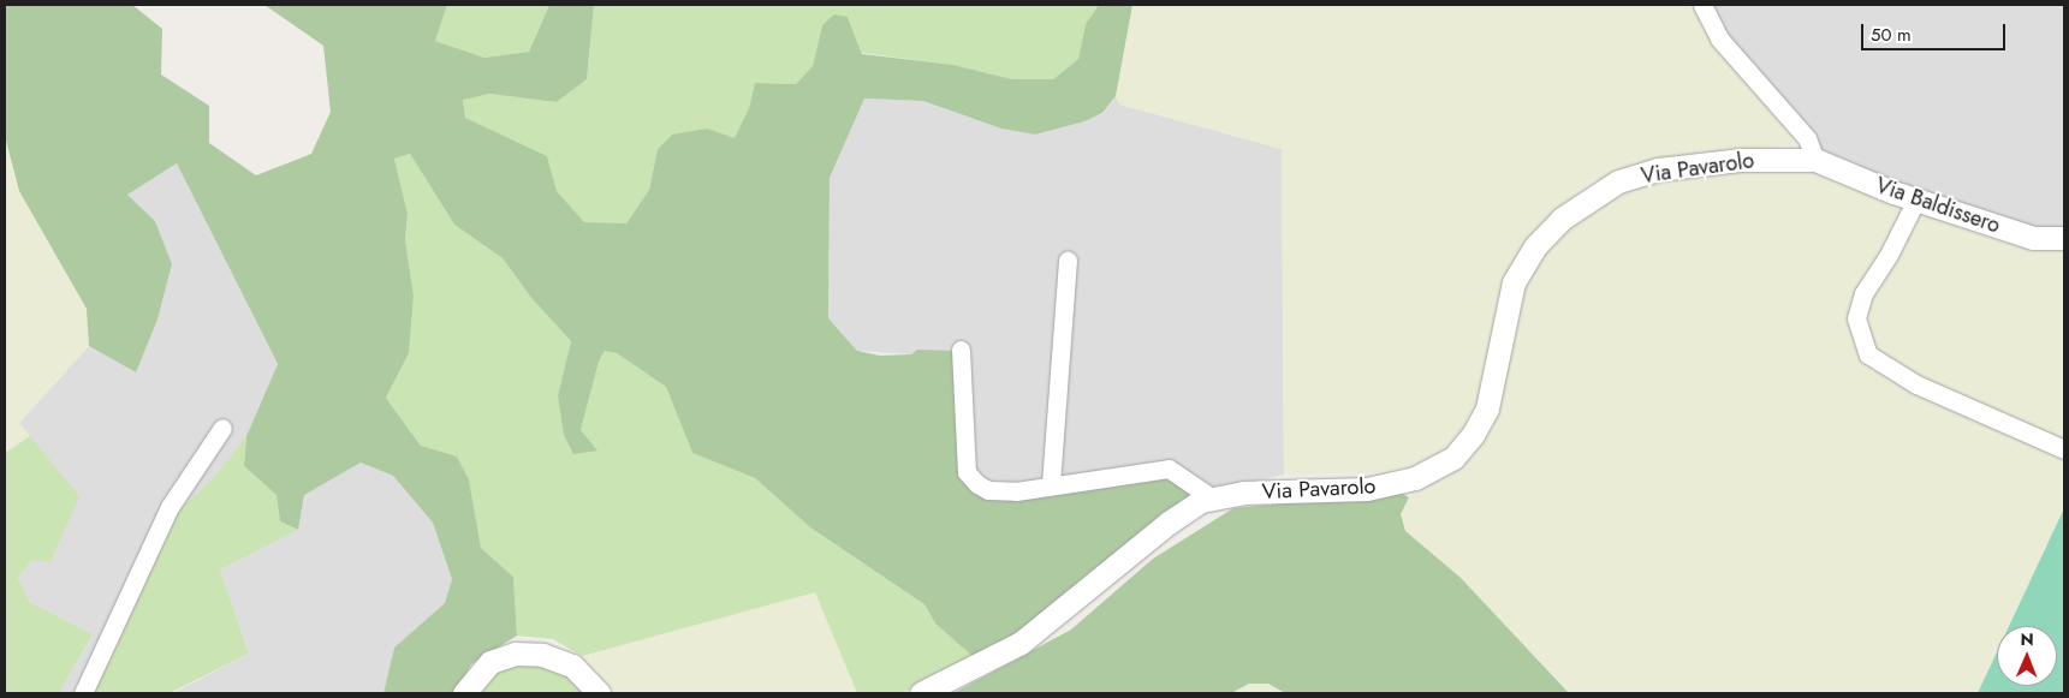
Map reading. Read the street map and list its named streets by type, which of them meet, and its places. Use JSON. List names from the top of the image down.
{
  "streets": {
    "street": ["Via Pavarolo", "Via Baldissero"]
  },
  "crossings": [
    ["Via Pavarolo", "Via Baldissero"]
  ],
  "scale_bar": "50 m",
  "north": "top"
}
